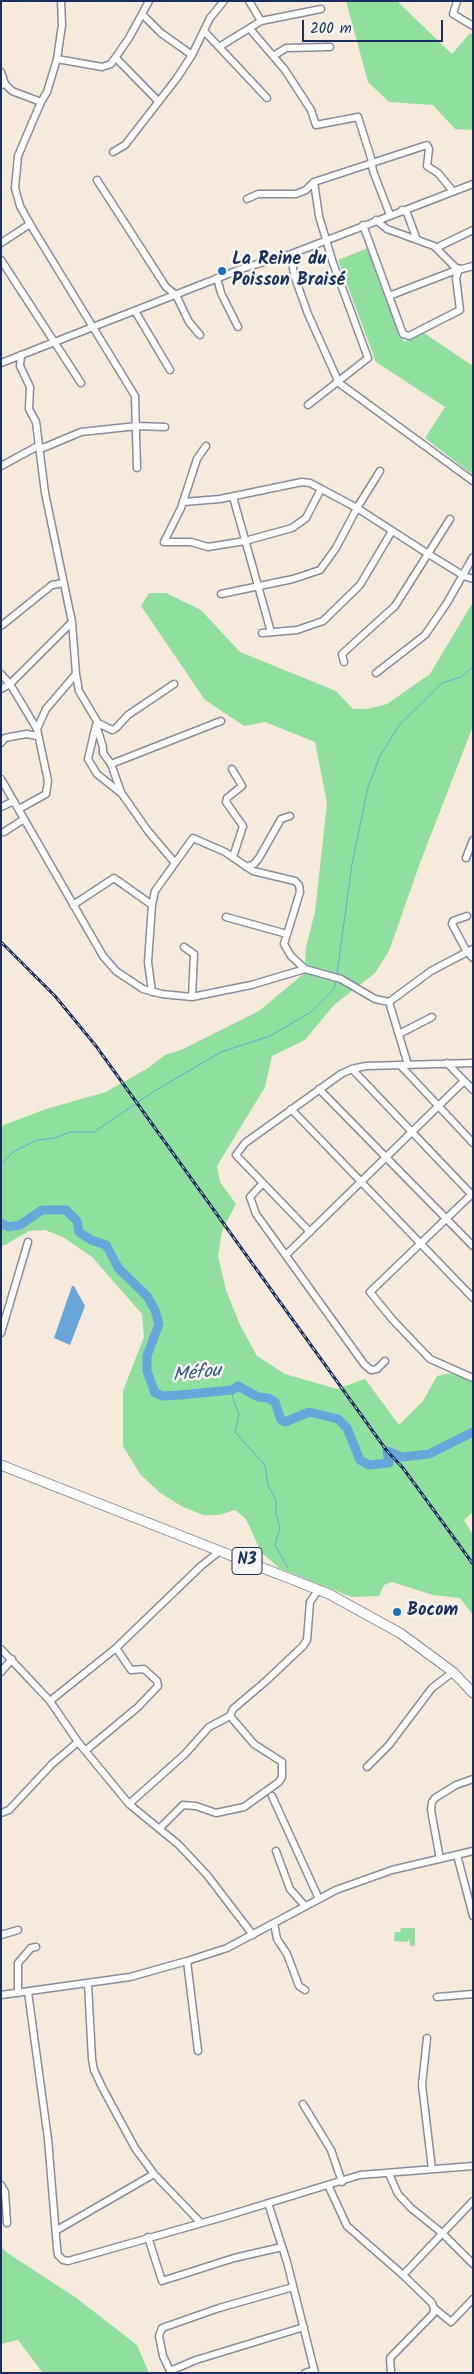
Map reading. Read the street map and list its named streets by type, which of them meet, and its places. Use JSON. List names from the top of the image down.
{
  "streets": {
    "highway": ["N3"]
  },
  "water": ["Méfou"],
  "places": ["La Reine du Poisson Braisé", "Bocom"],
  "scale_bar": "200 m"
}
